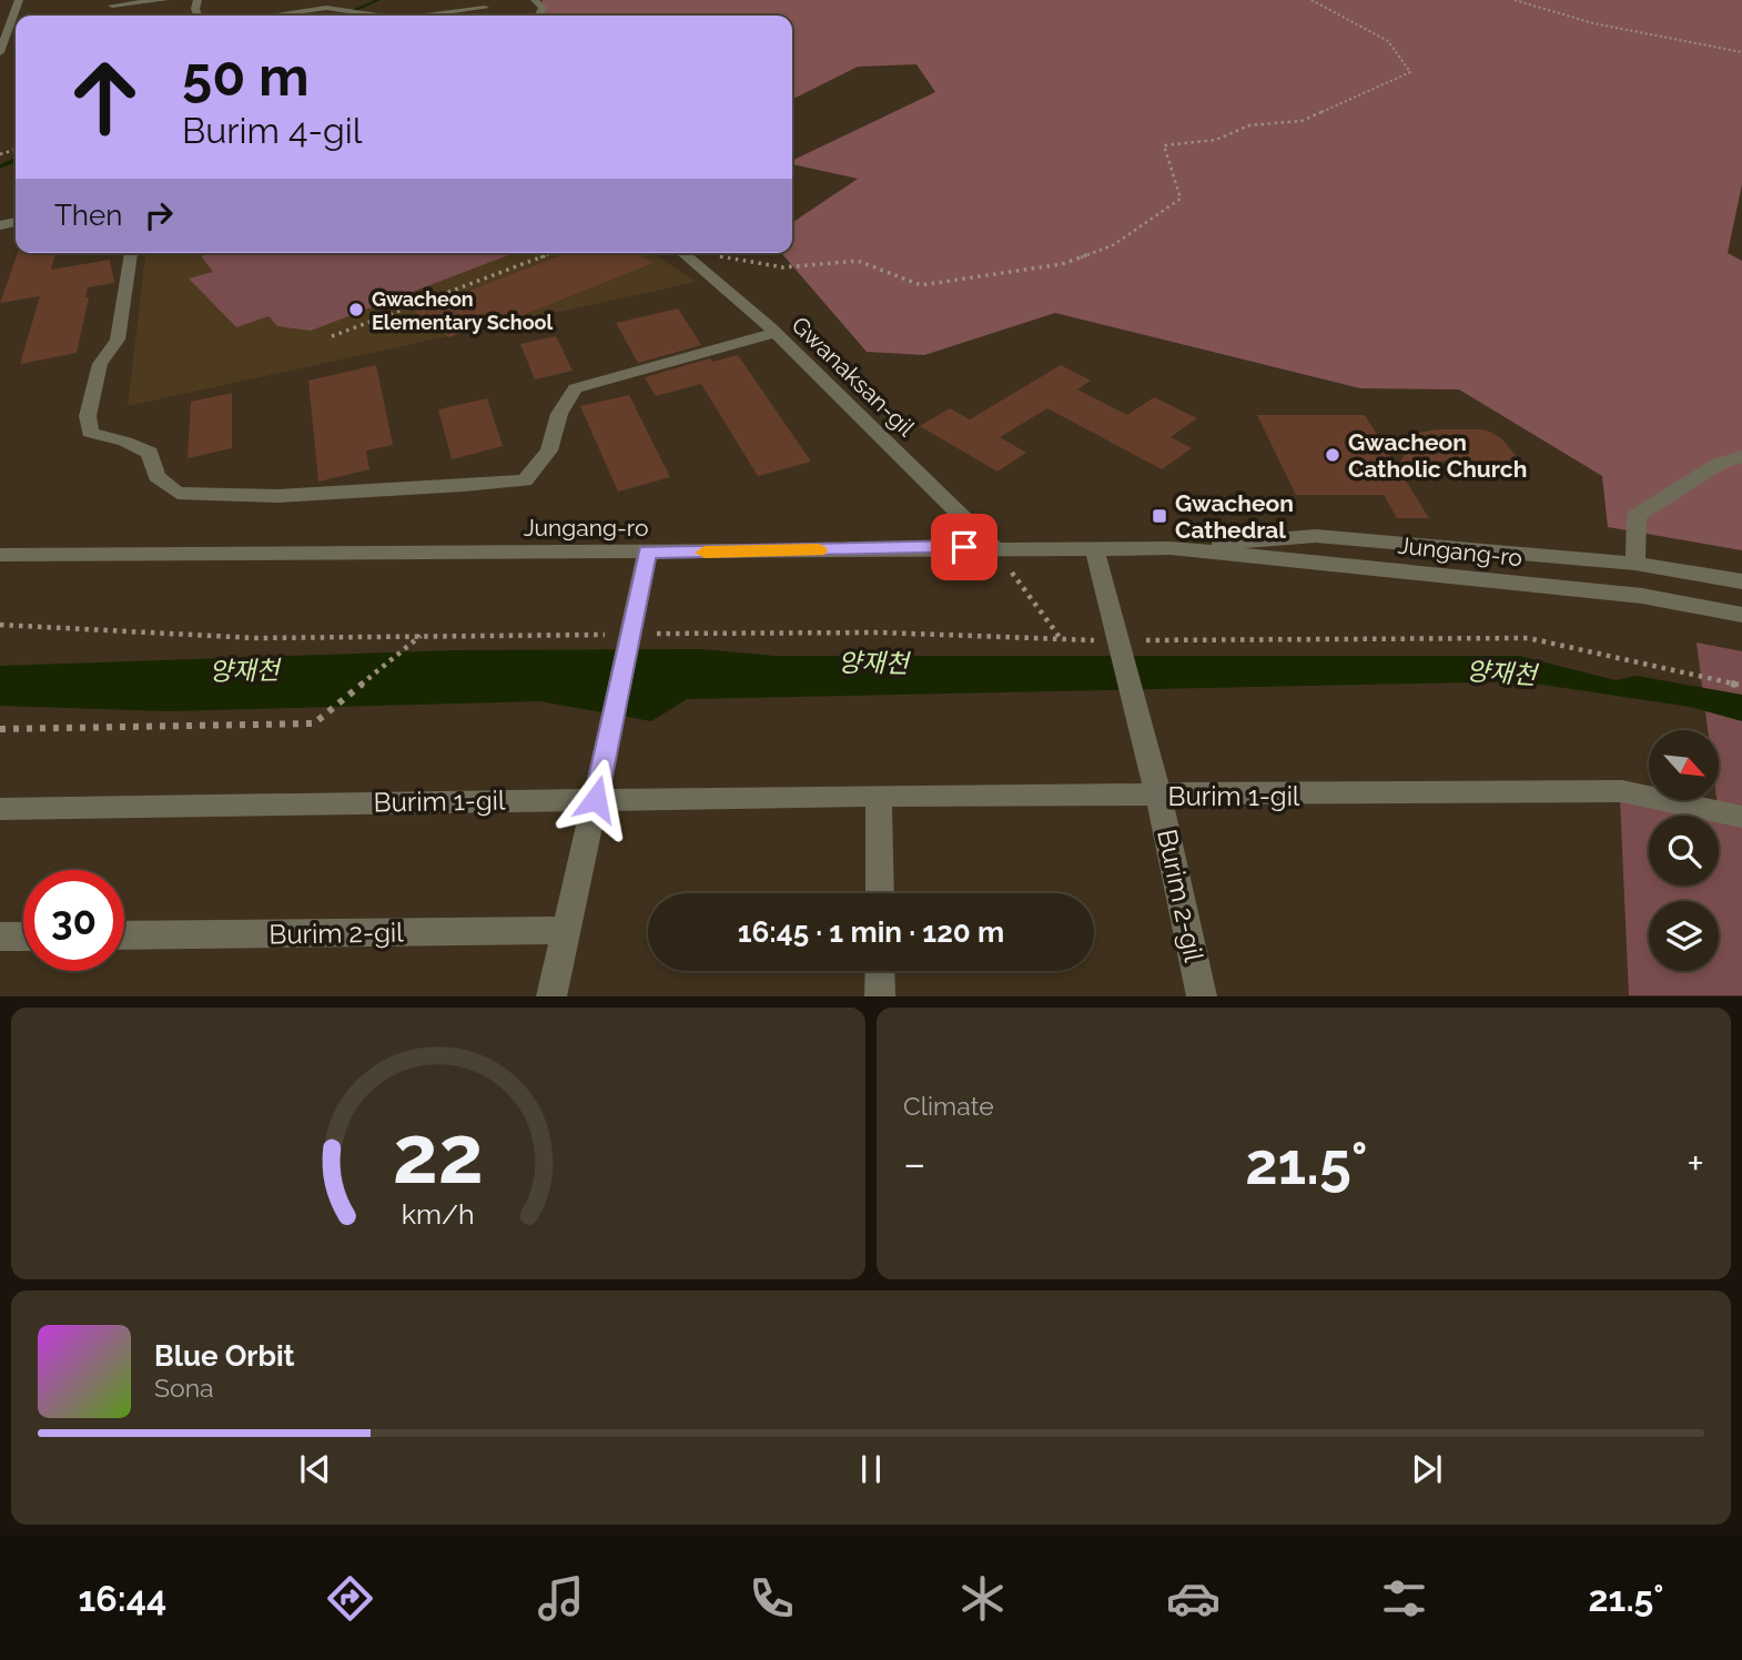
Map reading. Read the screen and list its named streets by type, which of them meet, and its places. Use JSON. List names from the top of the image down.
{
  "streets": {
    "street": [
      "Gwanaksan-gil",
      "Jungang-ro",
      "Burim 1-gil",
      "Burim 2-gil"
    ]
  },
  "crossings": [
    ["Gwanaksan-gil", "Jungang-ro"],
    ["Jungang-ro", "Burim 2-gil"],
    ["Burim 1-gil", "Burim 2-gil"]
  ],
  "water": ["양재천"],
  "places": {
    "other": ["Gwacheon Elementary School", "Gwacheon Catholic Church"],
    "transit": ["Gwacheon Cathedral"]
  },
  "north": "bottom right",
  "page": {
    "turn": ["50 m", "Burim 4-gil"],
    "then": "Then",
    "limit": "30",
    "trip": "16:45 · 1 min · 120 m",
    "tile": "Climate",
    "heat": ["−", "21.5°", "+"],
    "song": ["Blue Orbit", "Sona"],
    "tabs": ["16:44", "21.5°"],
    "gauge": ["22", "km/h"]
  }
}
